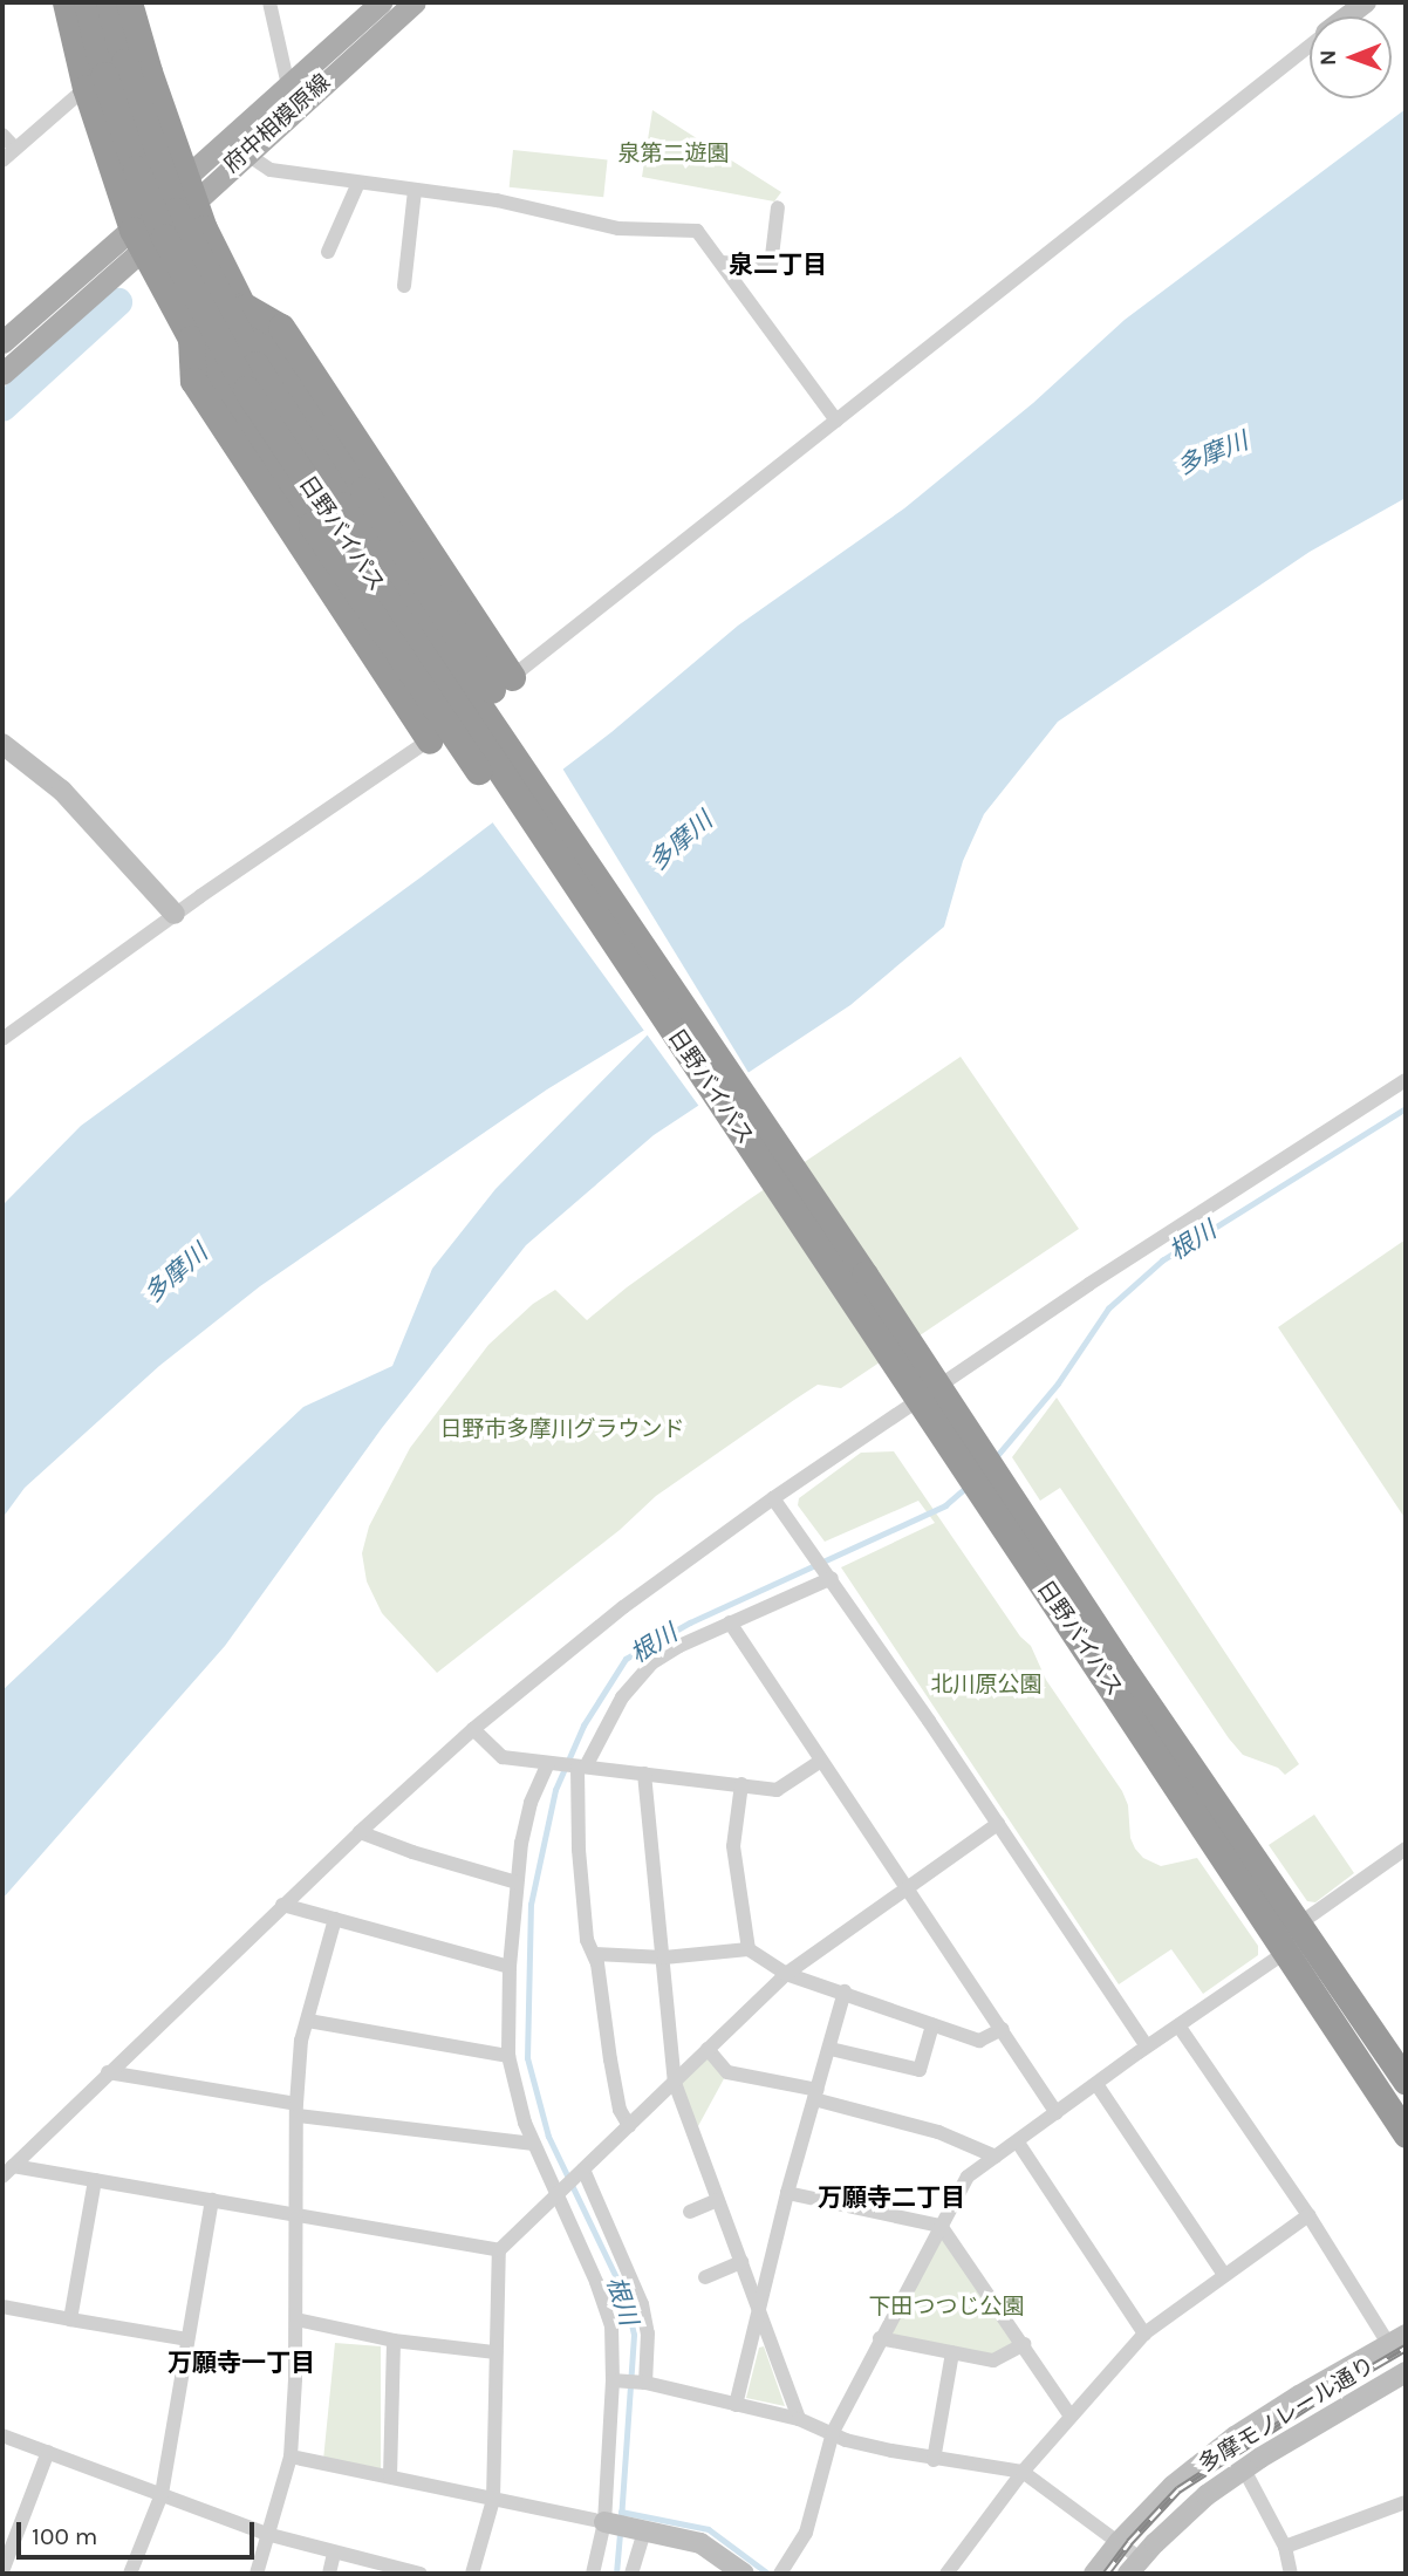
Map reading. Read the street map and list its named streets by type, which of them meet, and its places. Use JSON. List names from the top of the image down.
{
  "streets": {
    "highway": ["日野バイパス"],
    "main road": ["府中相模原線", "多摩モノレール通り"]
  },
  "districts": ["泉二丁目", "万願寺二丁目", "万願寺一丁目"],
  "water": ["多摩川", "根川"],
  "parks": [
    "泉第二遊園",
    "日野市多摩川グラウンド",
    "北川原公園",
    "下田つつじ公園"
  ],
  "scale_bar": "100 m",
  "north": "left"
}
